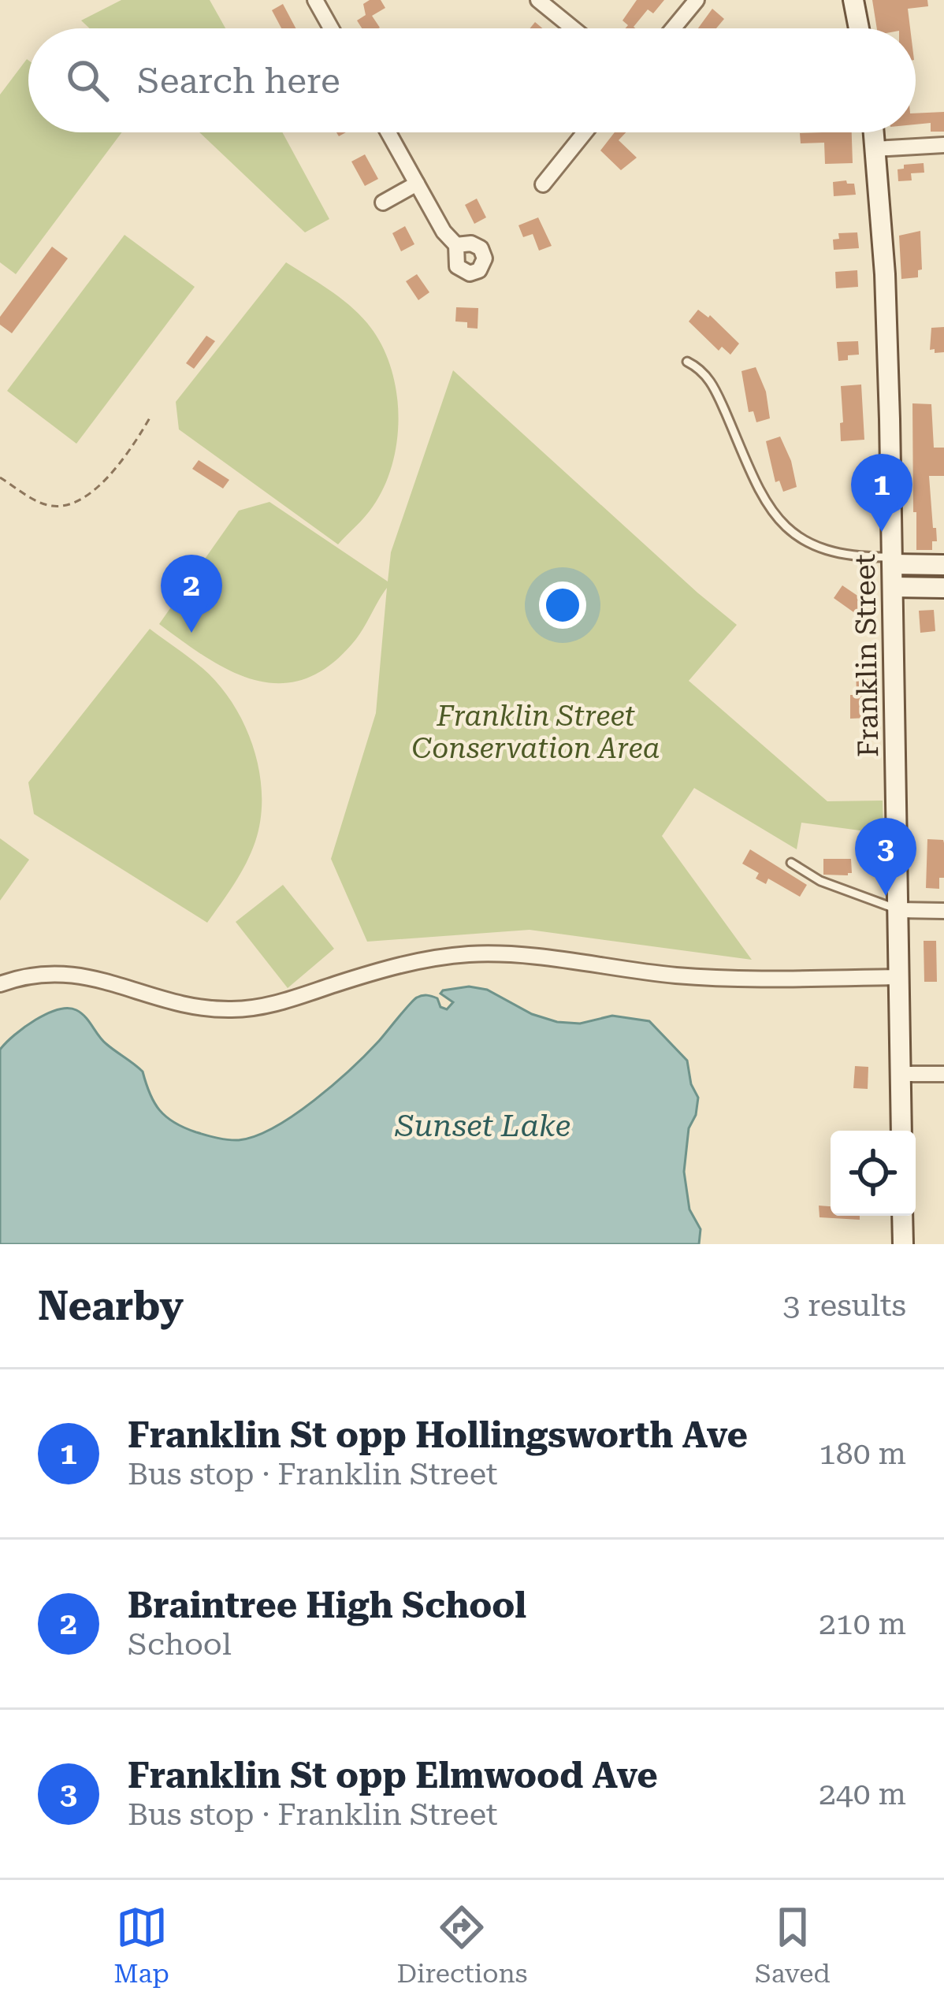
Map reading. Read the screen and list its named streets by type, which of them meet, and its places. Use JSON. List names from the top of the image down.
{
  "streets": {
    "main road": ["Franklin Street"]
  },
  "water": ["Sunset Lake"],
  "parks": ["Franklin Street Conservation Area"],
  "page": {
    "search": "Search here",
    "pins": ["1", "2", "3"],
    "heading": ["Nearby", "3 results"],
    "list": [
      {
        "mark": "1",
        "name": "Franklin St opp Hollingsworth Ave",
        "note": "Bus stop · Franklin Street",
        "value": "180 m"
      },
      {
        "mark": "2",
        "name": "Braintree High School",
        "note": "School",
        "value": "210 m"
      },
      {
        "mark": "3",
        "name": "Franklin St opp Elmwood Ave",
        "note": "Bus stop · Franklin Street",
        "value": "240 m"
      }
    ],
    "nav": ["Map", "Directions", "Saved"]
  }
}
